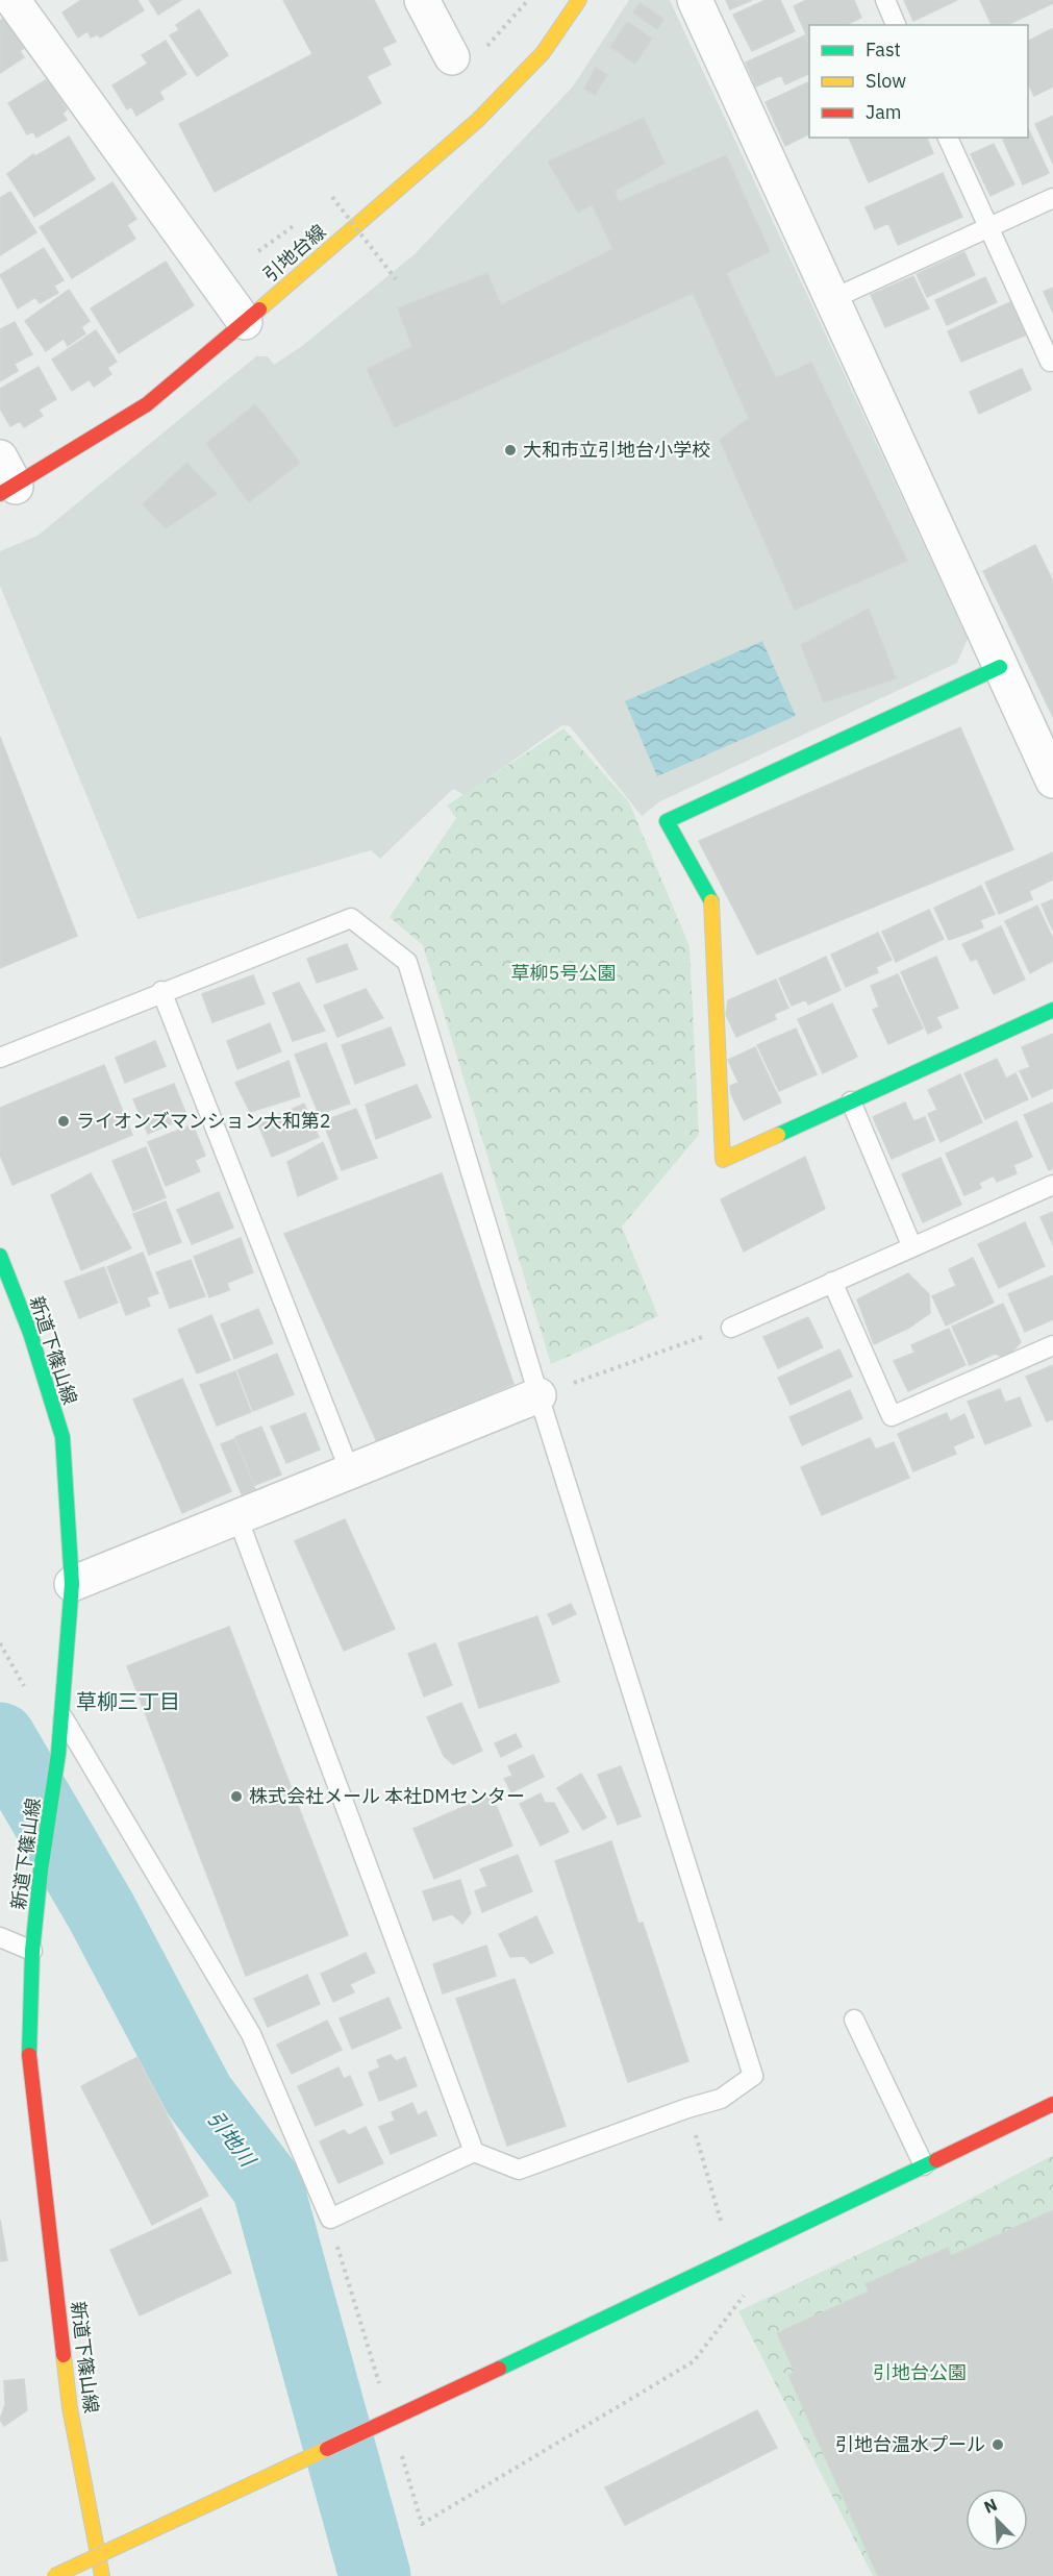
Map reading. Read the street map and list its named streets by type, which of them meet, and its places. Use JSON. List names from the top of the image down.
{
  "streets": {
    "street": ["引地台線", "新道下篠山線"]
  },
  "districts": ["草柳三丁目"],
  "water": ["引地川"],
  "parks": ["草柳5号公園", "引地台公園"],
  "places": [
    "大和市立引地台小学校",
    "ライオンズマンション大和第2",
    "株式会社メール 本社DMセンター",
    "引地台温水プール"
  ],
  "legend": ["Fast", "Slow", "Jam"],
  "north": "top left"
}
